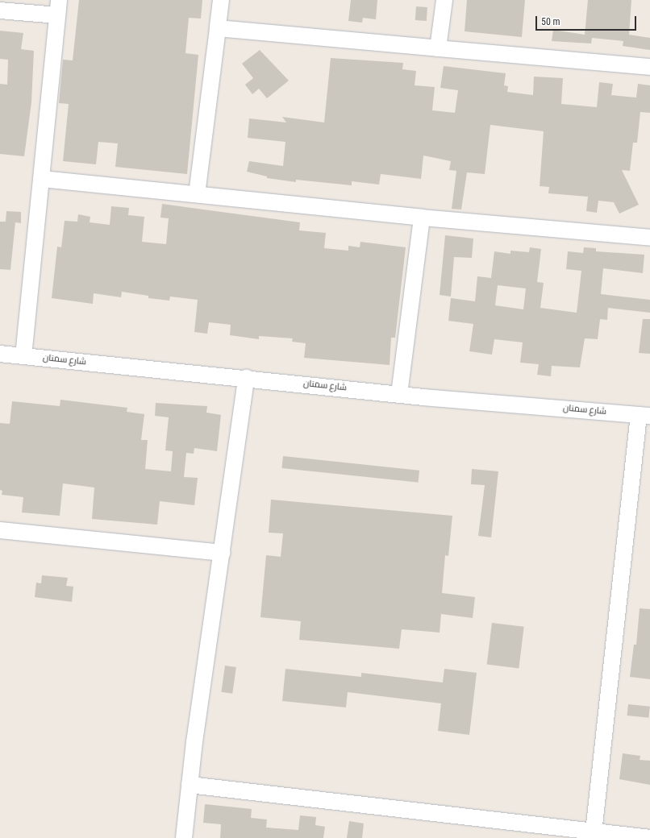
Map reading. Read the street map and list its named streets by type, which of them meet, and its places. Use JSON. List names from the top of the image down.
{
  "streets": {
    "street": ["شارع سمنان"]
  },
  "scale_bar": "50 m"
}
